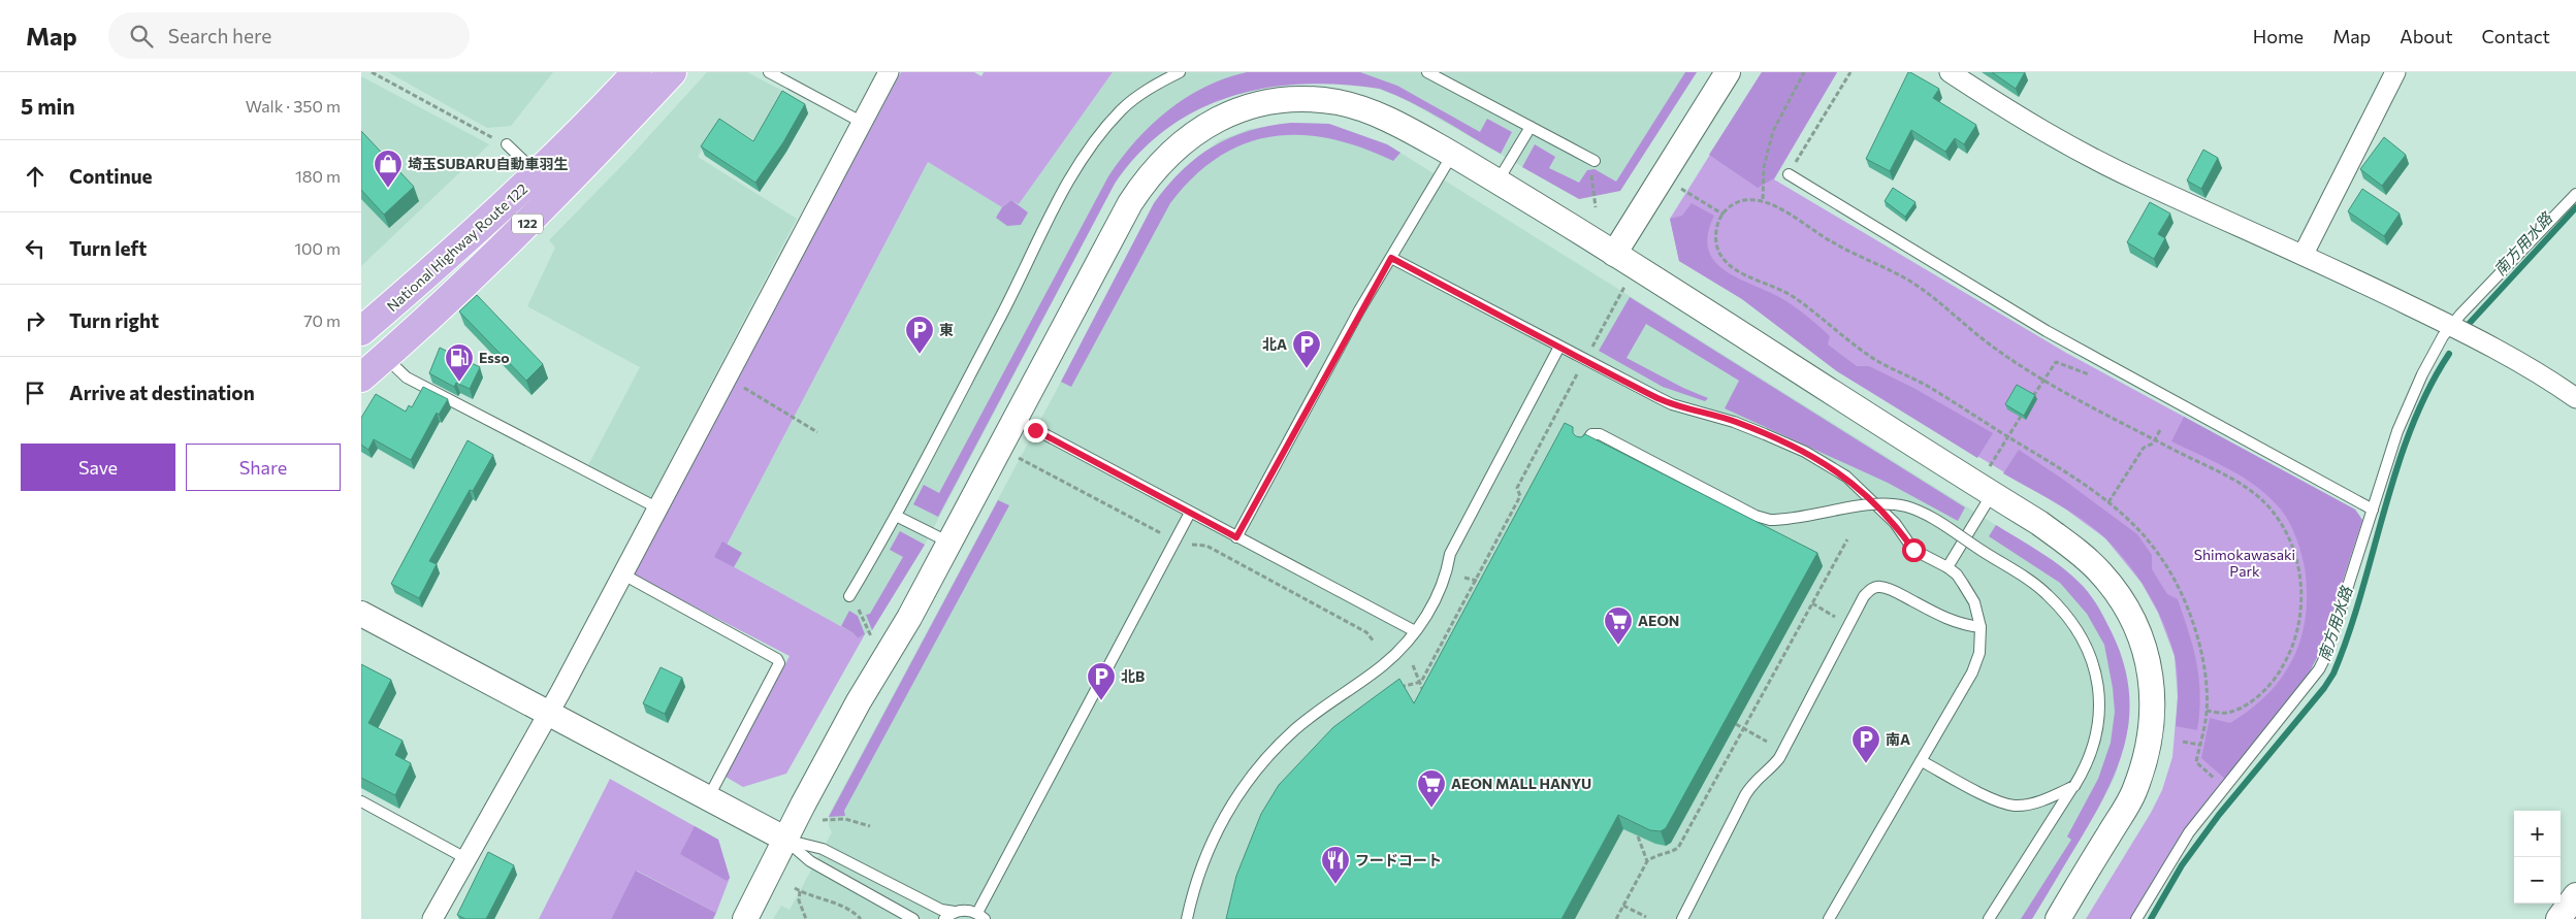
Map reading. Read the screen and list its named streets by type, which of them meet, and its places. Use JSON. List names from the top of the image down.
{
  "streets": {
    "highway": ["122", "National Highway Route 122"]
  },
  "water": ["南方用水路"],
  "parks": ["Shimokawasaki Park"],
  "places": {
    "shop": ["埼玉SUBARU自動車羽生"],
    "parking": [
      "東",
      "北A",
      "北B",
      "南A"
    ],
    "fuel station": ["Esso"],
    "supermarket": ["AEON", "AEON MALL HANYU"],
    "restaurant": ["フードコート"]
  },
  "page": {
    "header": "Map",
    "search": "Search here",
    "nav": [
      "Home",
      "Map",
      "About",
      "Contact"
    ],
    "heading": ["5 min", "Walk · 350 m"],
    "list": [
      ["Continue", "180 m"],
      ["Turn left", "100 m"],
      ["Turn right", "70 m"],
      "Arrive at destination"
    ],
    "buttons": ["Save", "Share"],
    "map_buttons": ["+", "−"]
  }
}
